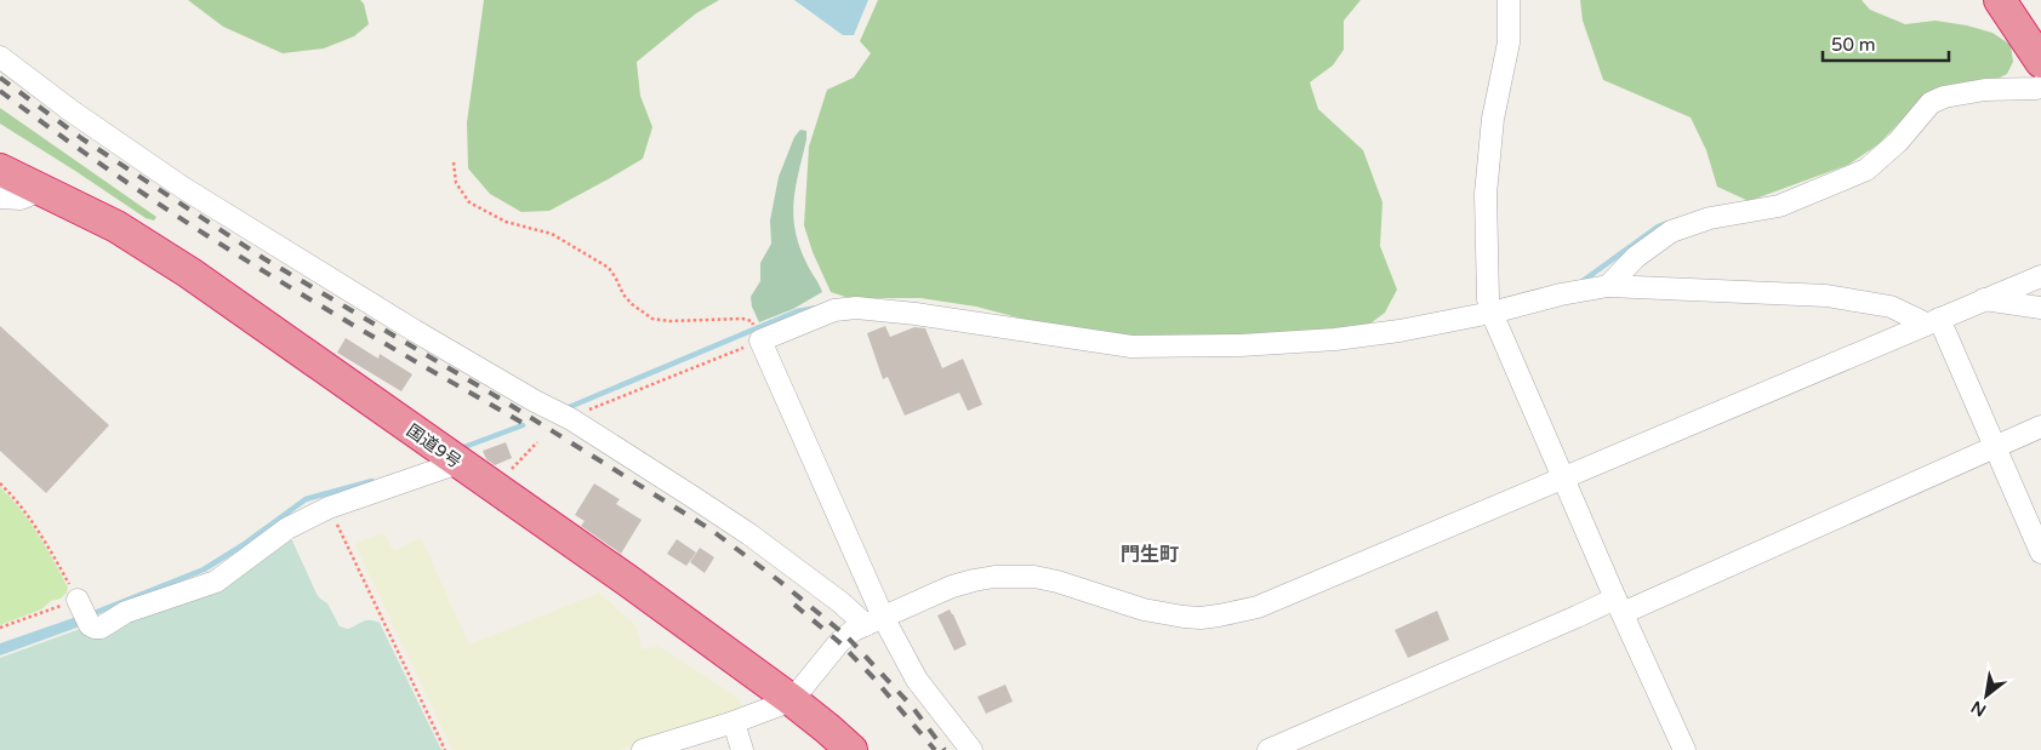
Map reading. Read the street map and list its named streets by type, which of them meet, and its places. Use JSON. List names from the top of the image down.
{
  "streets": {
    "highway": ["国道9号"]
  },
  "districts": ["門生町"],
  "scale_bar": "50 m",
  "north": "bottom left"
}
